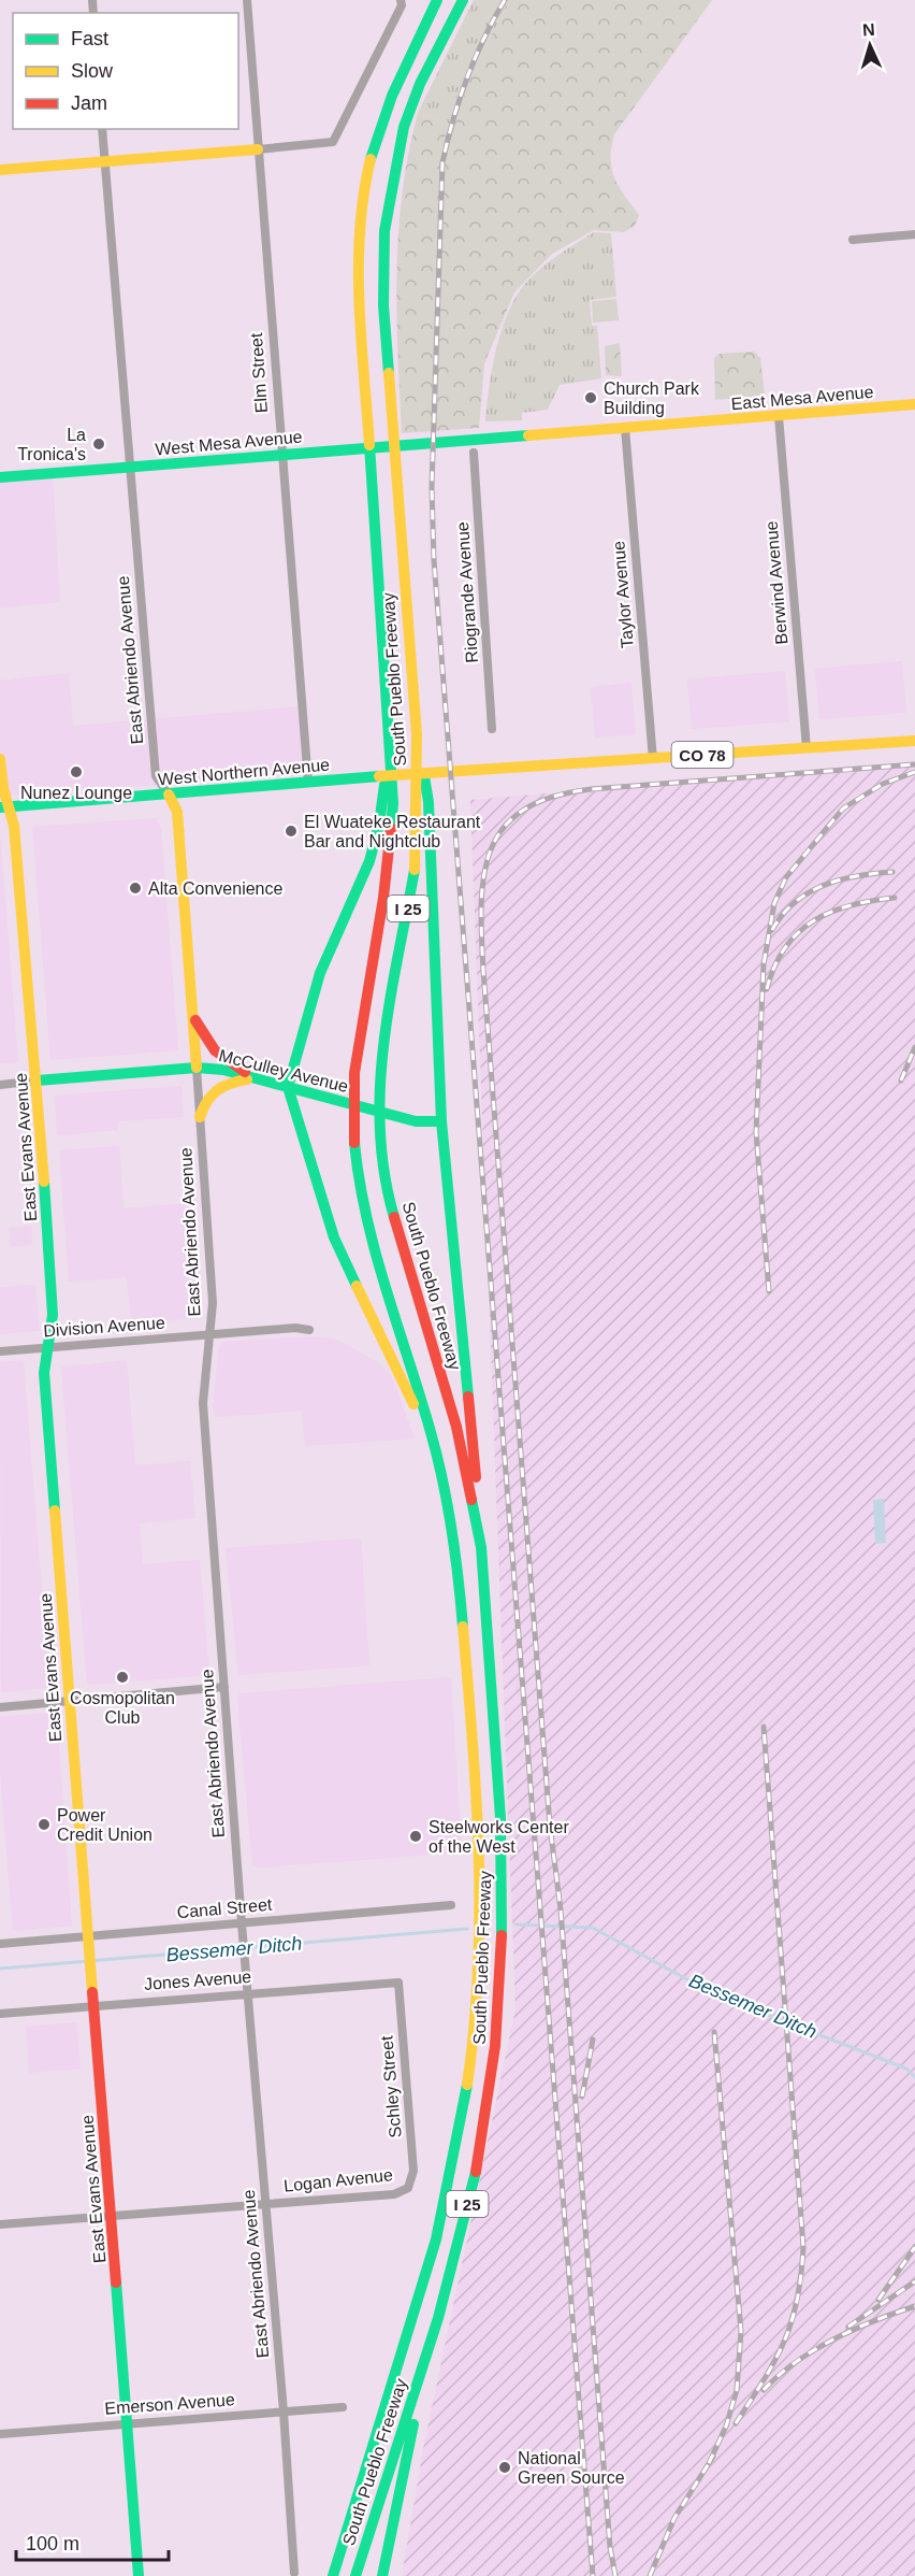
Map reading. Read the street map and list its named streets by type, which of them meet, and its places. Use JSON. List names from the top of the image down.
{
  "streets": {
    "main road": [
      "East Mesa Avenue",
      "West Mesa Avenue",
      "East Abriendo Avenue",
      "South Pueblo Freeway",
      "CO 78",
      "West Northern Avenue",
      "I 25",
      "McCulley Avenue",
      "East Evans Avenue"
    ],
    "street": [
      "Elm Street",
      "Berwind Avenue",
      "Riogrande Avenue",
      "Taylor Avenue",
      "Division Avenue",
      "Canal Street",
      "Jones Avenue",
      "Schley Street",
      "Logan Avenue",
      "Emerson Avenue"
    ]
  },
  "crossings": [
    ["Elm Street", "West Mesa Avenue"],
    ["Elm Street", "West Northern Avenue"],
    ["East Mesa Avenue", "West Mesa Avenue"],
    ["East Mesa Avenue", "Berwind Avenue"],
    ["East Mesa Avenue", "Taylor Avenue"],
    ["West Mesa Avenue", "East Abriendo Avenue"],
    ["Berwind Avenue", "CO 78"],
    ["Taylor Avenue", "CO 78"],
    ["Taylor Avenue", "West Northern Avenue"],
    ["East Abriendo Avenue", "West Northern Avenue"],
    ["East Abriendo Avenue", "McCulley Avenue"],
    ["East Abriendo Avenue", "Division Avenue"],
    ["East Abriendo Avenue", "Canal Street"],
    ["East Abriendo Avenue", "Jones Avenue"],
    ["East Abriendo Avenue", "Logan Avenue"],
    ["East Abriendo Avenue", "Emerson Avenue"],
    ["CO 78", "West Northern Avenue"],
    ["West Northern Avenue", "East Evans Avenue"],
    ["McCulley Avenue", "East Evans Avenue"],
    ["East Evans Avenue", "Division Avenue"],
    ["East Evans Avenue", "Canal Street"],
    ["East Evans Avenue", "Jones Avenue"],
    ["East Evans Avenue", "Logan Avenue"],
    ["East Evans Avenue", "Emerson Avenue"],
    ["Jones Avenue", "Schley Street"],
    ["Schley Street", "Logan Avenue"]
  ],
  "water": ["Bessemer Ditch"],
  "places": [
    "Church Park Building",
    "La Tronica's",
    "Nunez Lounge",
    "El Wuateke Restaurant Bar and Nightclub",
    "Alta Convenience",
    "Cosmopolitan Club",
    "Power Credit Union",
    "Steelworks Center of the West",
    "National Green Source"
  ],
  "legend": ["Fast", "Slow", "Jam"],
  "scale_bar": "100 m",
  "north": "top"
}
